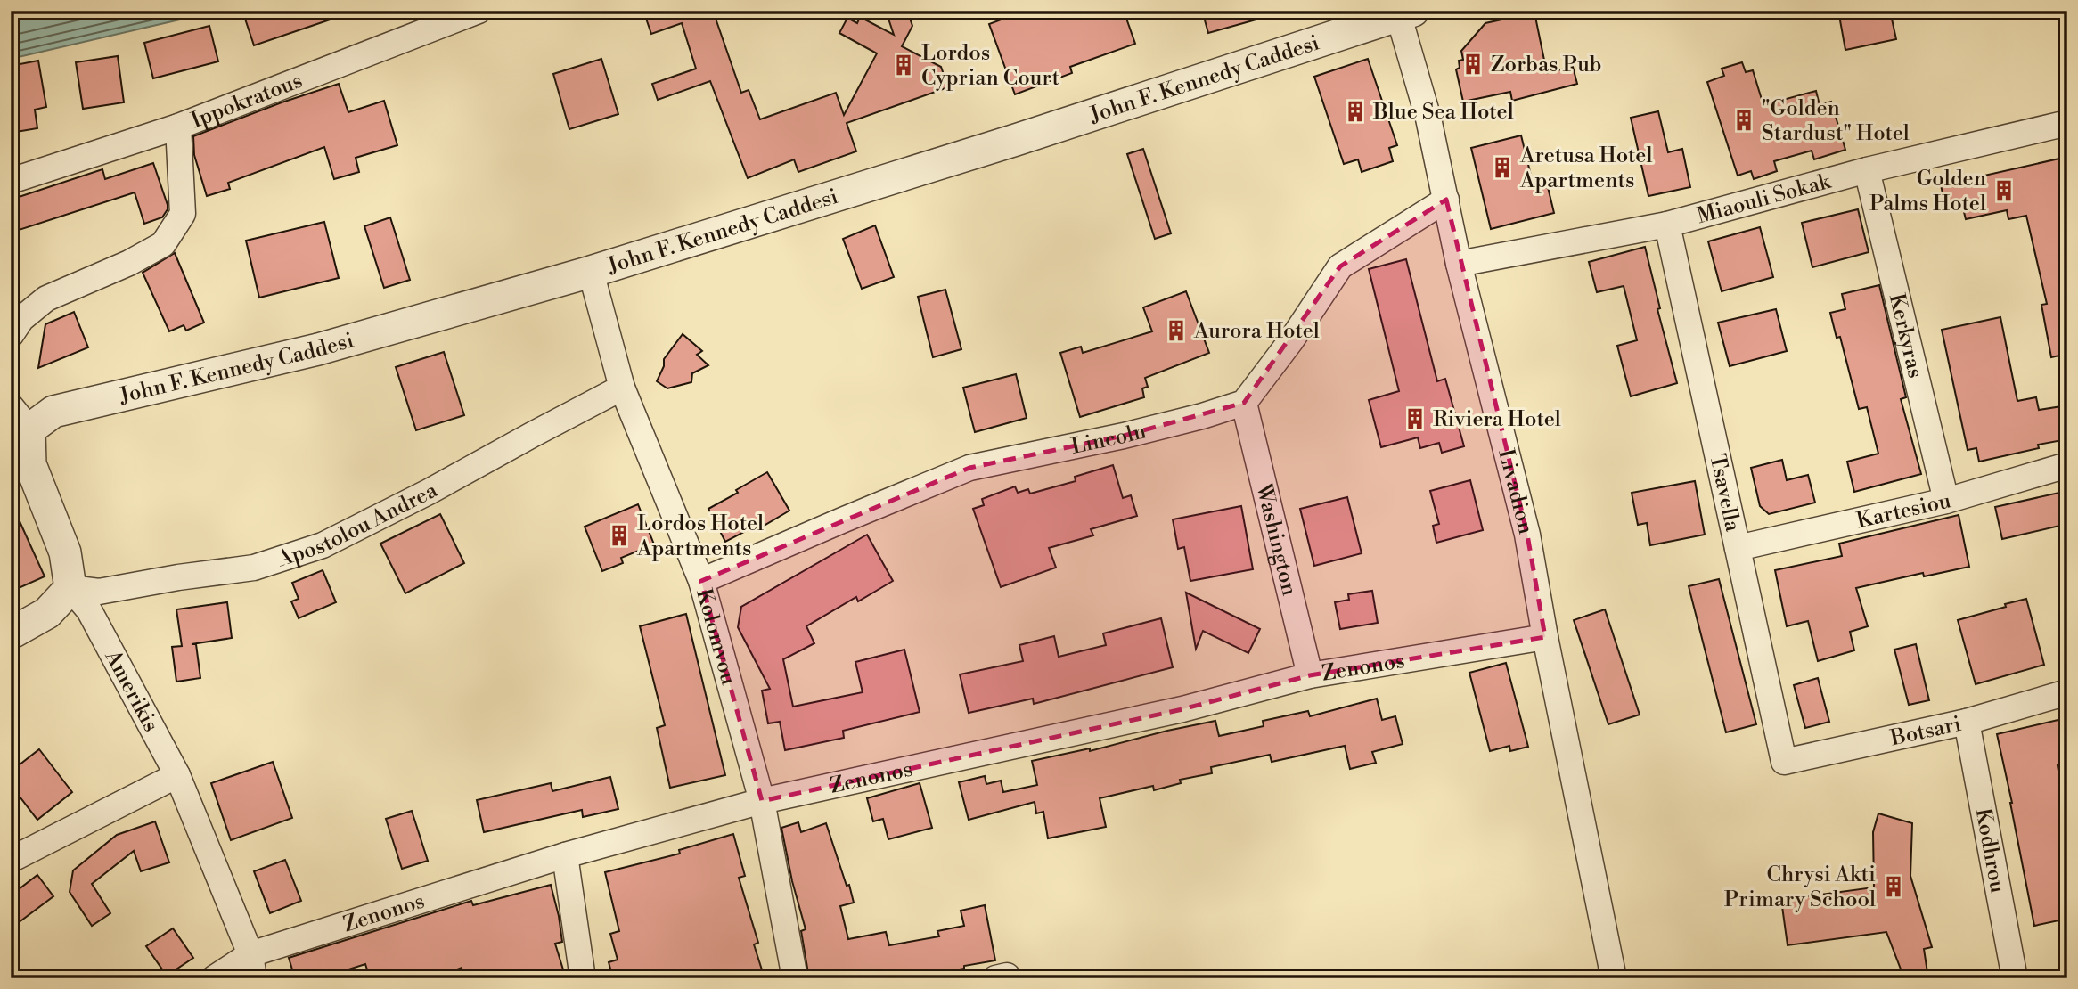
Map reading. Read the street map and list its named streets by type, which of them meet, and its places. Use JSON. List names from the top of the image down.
{
  "streets": {
    "street": [
      "John F. Kennedy Caddesi",
      "Ippokratous",
      "Miaouli Sokak",
      "Kerkyras",
      "Lincoln",
      "Livadion",
      "Tsavella",
      "Kartesiou",
      "Apostolou Andrea",
      "Washington",
      "Kolomvou",
      "Zenonos",
      "Amerikis",
      "Botsari",
      "Kodhrou"
    ]
  },
  "crossings": [
    ["John F. Kennedy Caddesi", "Livadion"],
    ["John F. Kennedy Caddesi", "Kolomvou"],
    ["Miaouli Sokak", "Kerkyras"],
    ["Miaouli Sokak", "Livadion"],
    ["Miaouli Sokak", "Tsavella"],
    ["Kerkyras", "Kartesiou"],
    ["Lincoln", "Washington"],
    ["Lincoln", "Kolomvou"],
    ["Livadion", "Zenonos"],
    ["Tsavella", "Kartesiou"],
    ["Tsavella", "Botsari"],
    ["Apostolou Andrea", "Kolomvou"],
    ["Apostolou Andrea", "Amerikis"],
    ["Washington", "Zenonos"],
    ["Kolomvou", "Zenonos"],
    ["Zenonos", "Amerikis"],
    ["Botsari", "Kodhrou"]
  ],
  "places": {
    "building": [
      "Zorbas Pub",
      "Lordos Cyprian Court",
      "Blue Sea Hotel",
      "\"Golden Stardust\" Hotel",
      "Aretusa Hotel Apartments",
      "Golden Palms Hotel",
      "Aurora Hotel",
      "Riviera Hotel",
      "Lordos Hotel Apartments",
      "Chrysi Akti Primary School"
    ]
  }
}
